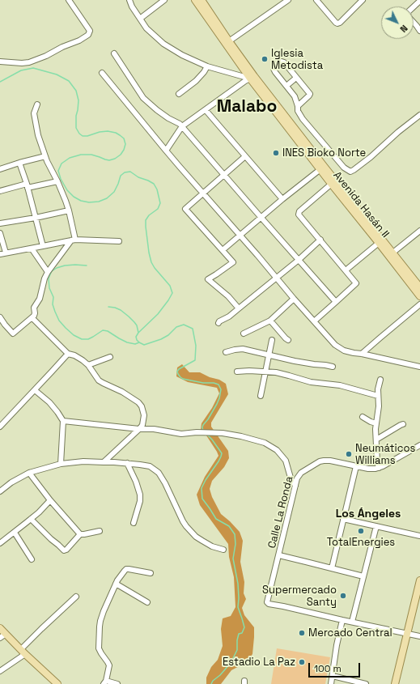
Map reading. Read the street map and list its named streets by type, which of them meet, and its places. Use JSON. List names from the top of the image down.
{
  "streets": {
    "main road": ["Avenida Hasán II"],
    "street": ["Calle La Ronda"]
  },
  "districts": ["Malabo", "Los Ángeles"],
  "places": [
    "Iglesia Metodista",
    "INES Bioko Norte",
    "Neumáticos Williams",
    "TotalEnergies",
    "Supermercado Santy",
    "Mercado Central",
    "Estadio La Paz"
  ],
  "scale_bar": "100 m",
  "north": "bottom right"
}
